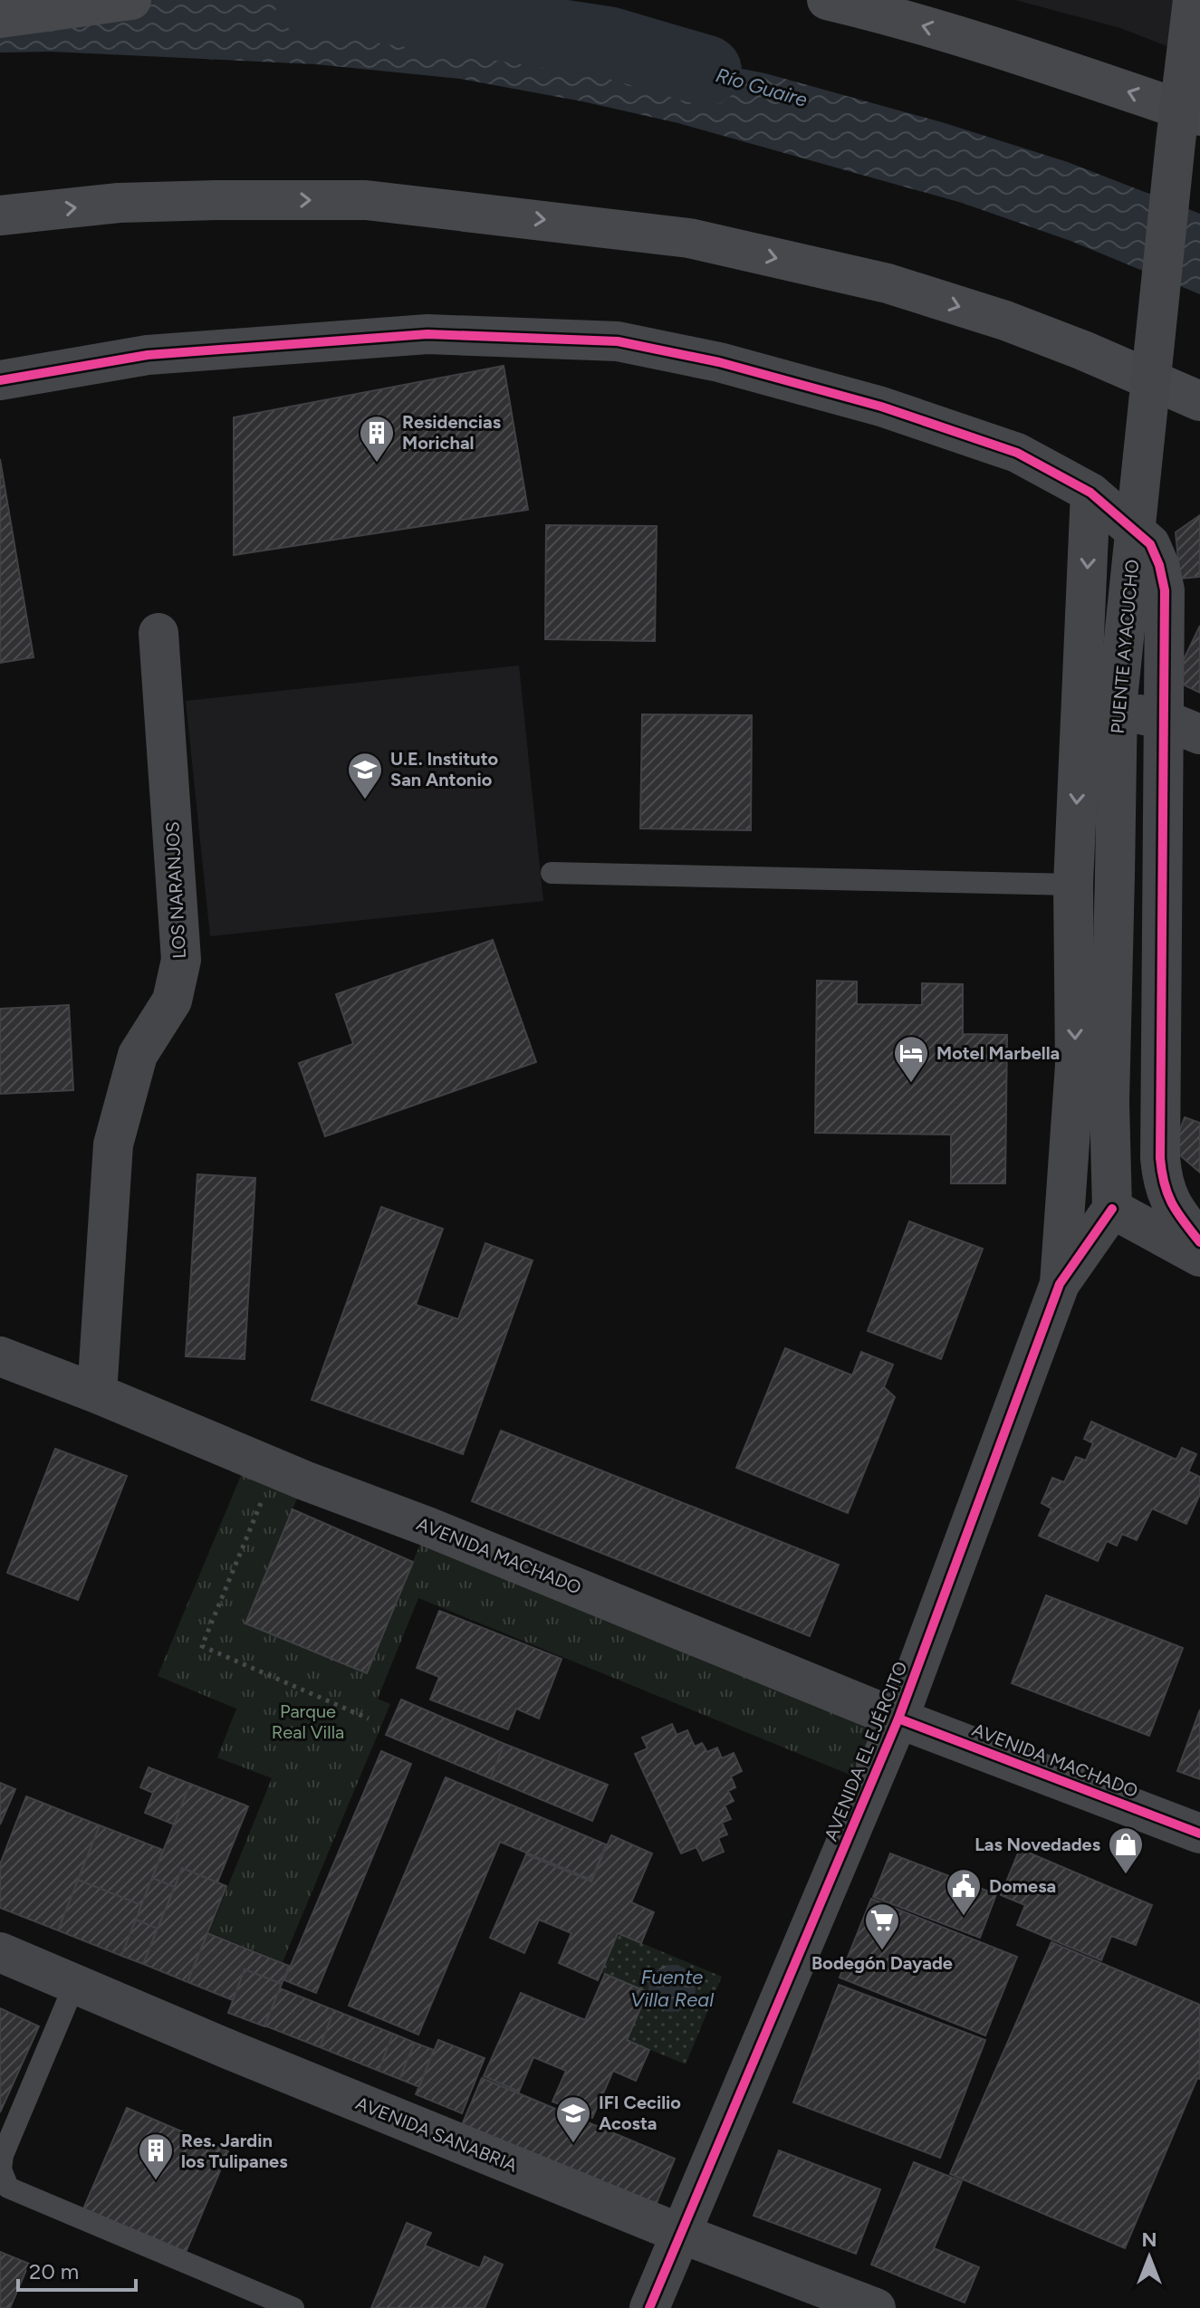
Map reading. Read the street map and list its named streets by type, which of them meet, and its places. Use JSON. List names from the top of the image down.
{
  "streets": {
    "street": [
      "PUENTE AYACUCHO",
      "LOS NARANJOS",
      "AVENIDA MACHADO",
      "AVENIDA EL EJÉRCITO",
      "AVENIDA SANABRIA"
    ]
  },
  "crossings": [
    ["PUENTE AYACUCHO", "AVENIDA EL EJÉRCITO"],
    ["LOS NARANJOS", "AVENIDA MACHADO"],
    ["AVENIDA MACHADO", "AVENIDA EL EJÉRCITO"],
    ["AVENIDA EL EJÉRCITO", "AVENIDA SANABRIA"]
  ],
  "water": ["Río Guaire", "Fuente Villa Real"],
  "parks": ["Parque Real Villa"],
  "places": {
    "building": ["Residencias Morichal", "Res. Jardin los Tulipanes"],
    "school or university": ["U.E. Instituto San Antonio", "IFI Cecilio Acosta"],
    "hotel": ["Motel Marbella"],
    "shop": ["Las Novedades"],
    "public building": ["Domesa"],
    "supermarket": ["Bodegón Dayade"]
  },
  "scale_bar": "20 m",
  "north": "top"
}
